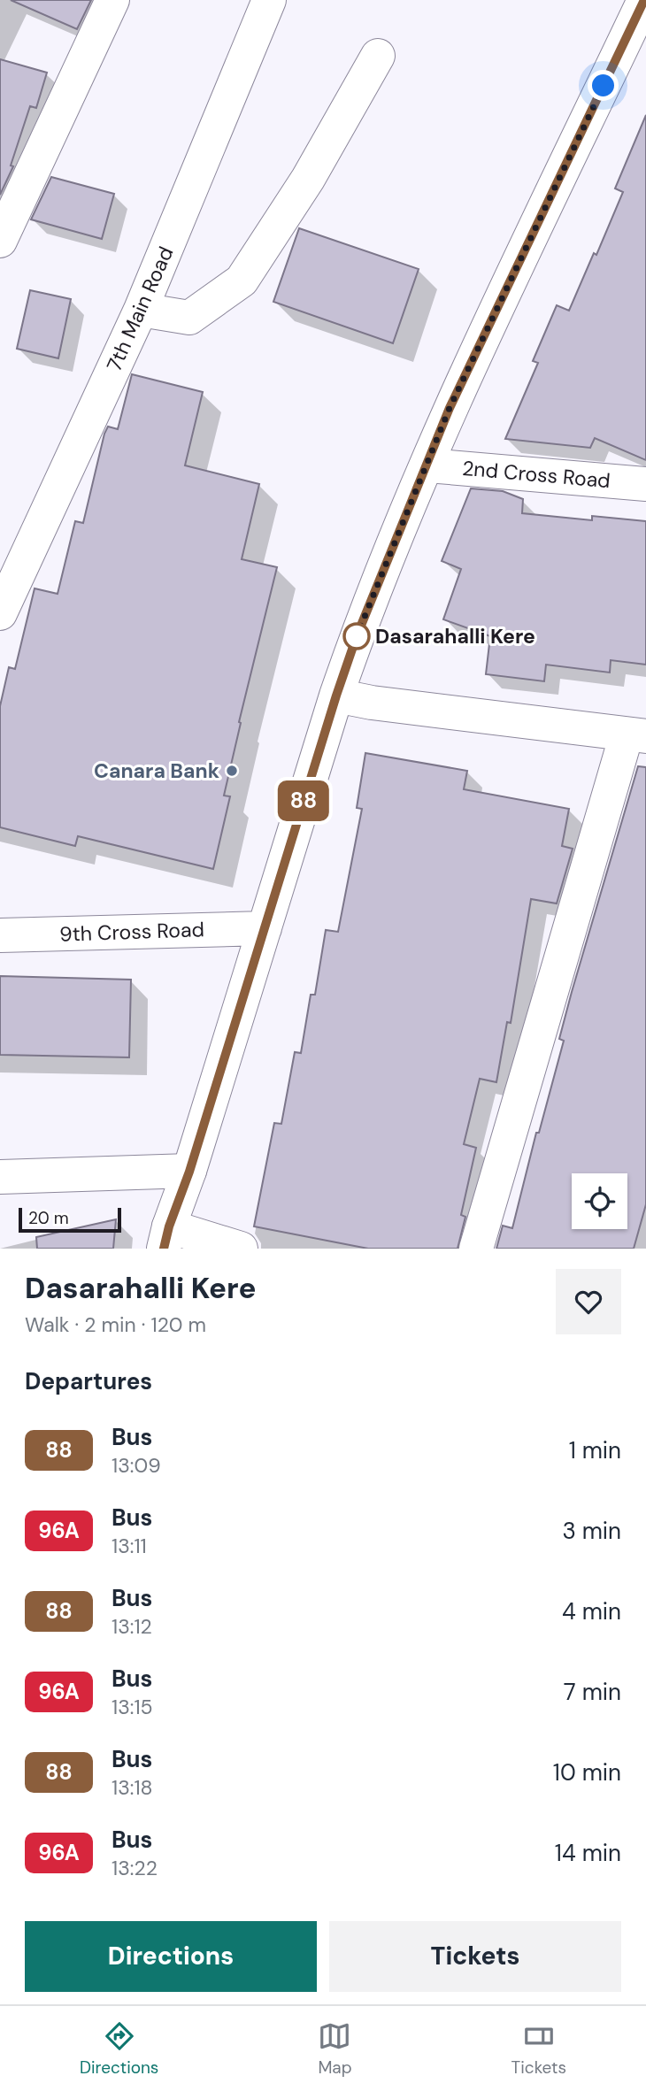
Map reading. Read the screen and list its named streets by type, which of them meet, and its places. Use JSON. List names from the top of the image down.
{
  "streets": {
    "street": ["7th Main Road", "2nd Cross Road", "9th Cross Road"]
  },
  "places": ["Dasarahalli Kere", "Canara Bank"],
  "lines": ["bus line 88"],
  "scale_bar": "20 m",
  "page": {
    "on_map": "88",
    "scale": "20 m",
    "heading": [
      ["Dasarahalli Kere", "Walk · 2 min · 120 m"],
      "Departures"
    ],
    "list": [
      {
        "mark": "88",
        "name": "Bus",
        "note": "13:09",
        "value": "1 min"
      },
      {
        "mark": "96A",
        "name": "Bus",
        "note": "13:11",
        "value": "3 min"
      },
      {
        "mark": "88",
        "name": "Bus",
        "note": "13:12",
        "value": "4 min"
      },
      {
        "mark": "96A",
        "name": "Bus",
        "note": "13:15",
        "value": "7 min"
      },
      {
        "mark": "88",
        "name": "Bus",
        "note": "13:18",
        "value": "10 min"
      },
      {
        "mark": "96A",
        "name": "Bus",
        "note": "13:22",
        "value": "14 min"
      }
    ],
    "buttons": ["Directions", "Tickets"],
    "tabs": ["Directions", "Map", "Tickets"]
  }
}
